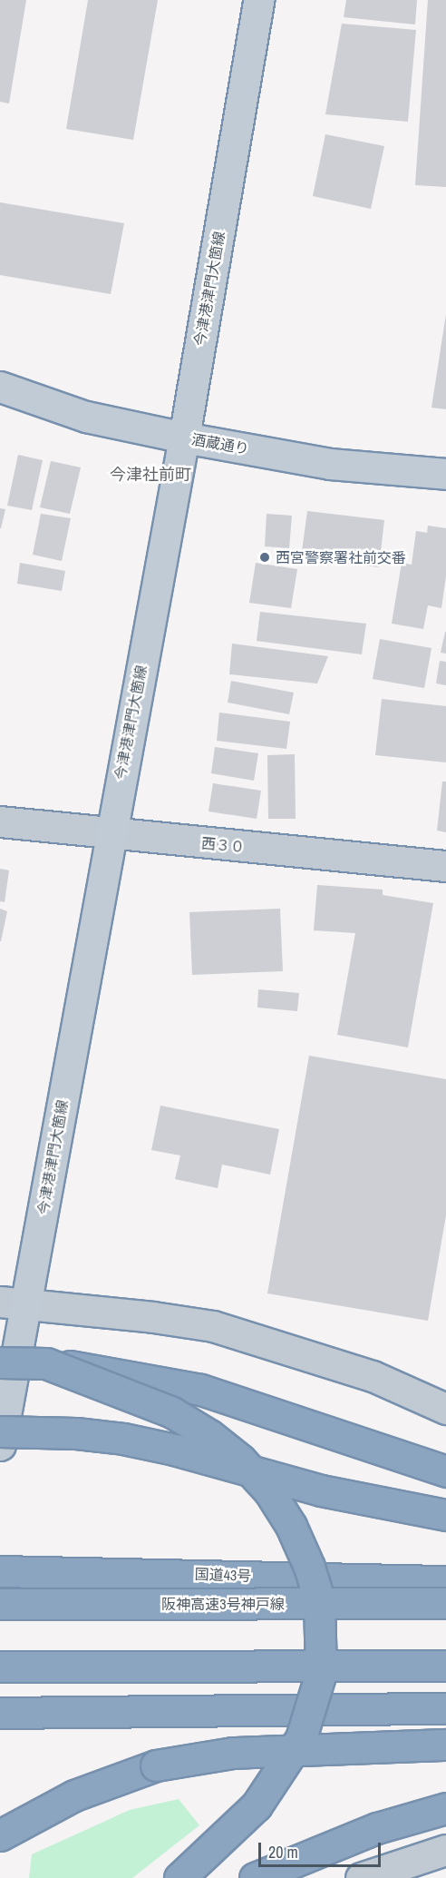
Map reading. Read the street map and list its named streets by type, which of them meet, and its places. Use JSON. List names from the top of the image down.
{
  "streets": {
    "highway": ["国道43号", "阪神高速3号神戸線"],
    "main road": ["今津港津門大箇線", "酒蔵通り"],
    "street": ["西３０"]
  },
  "crossings": [
    ["今津港津門大箇線", "酒蔵通り"],
    ["今津港津門大箇線", "西３０"]
  ],
  "districts": ["今津社前町"],
  "places": ["西宮警察署社前交番"],
  "scale_bar": "20 m"
}
